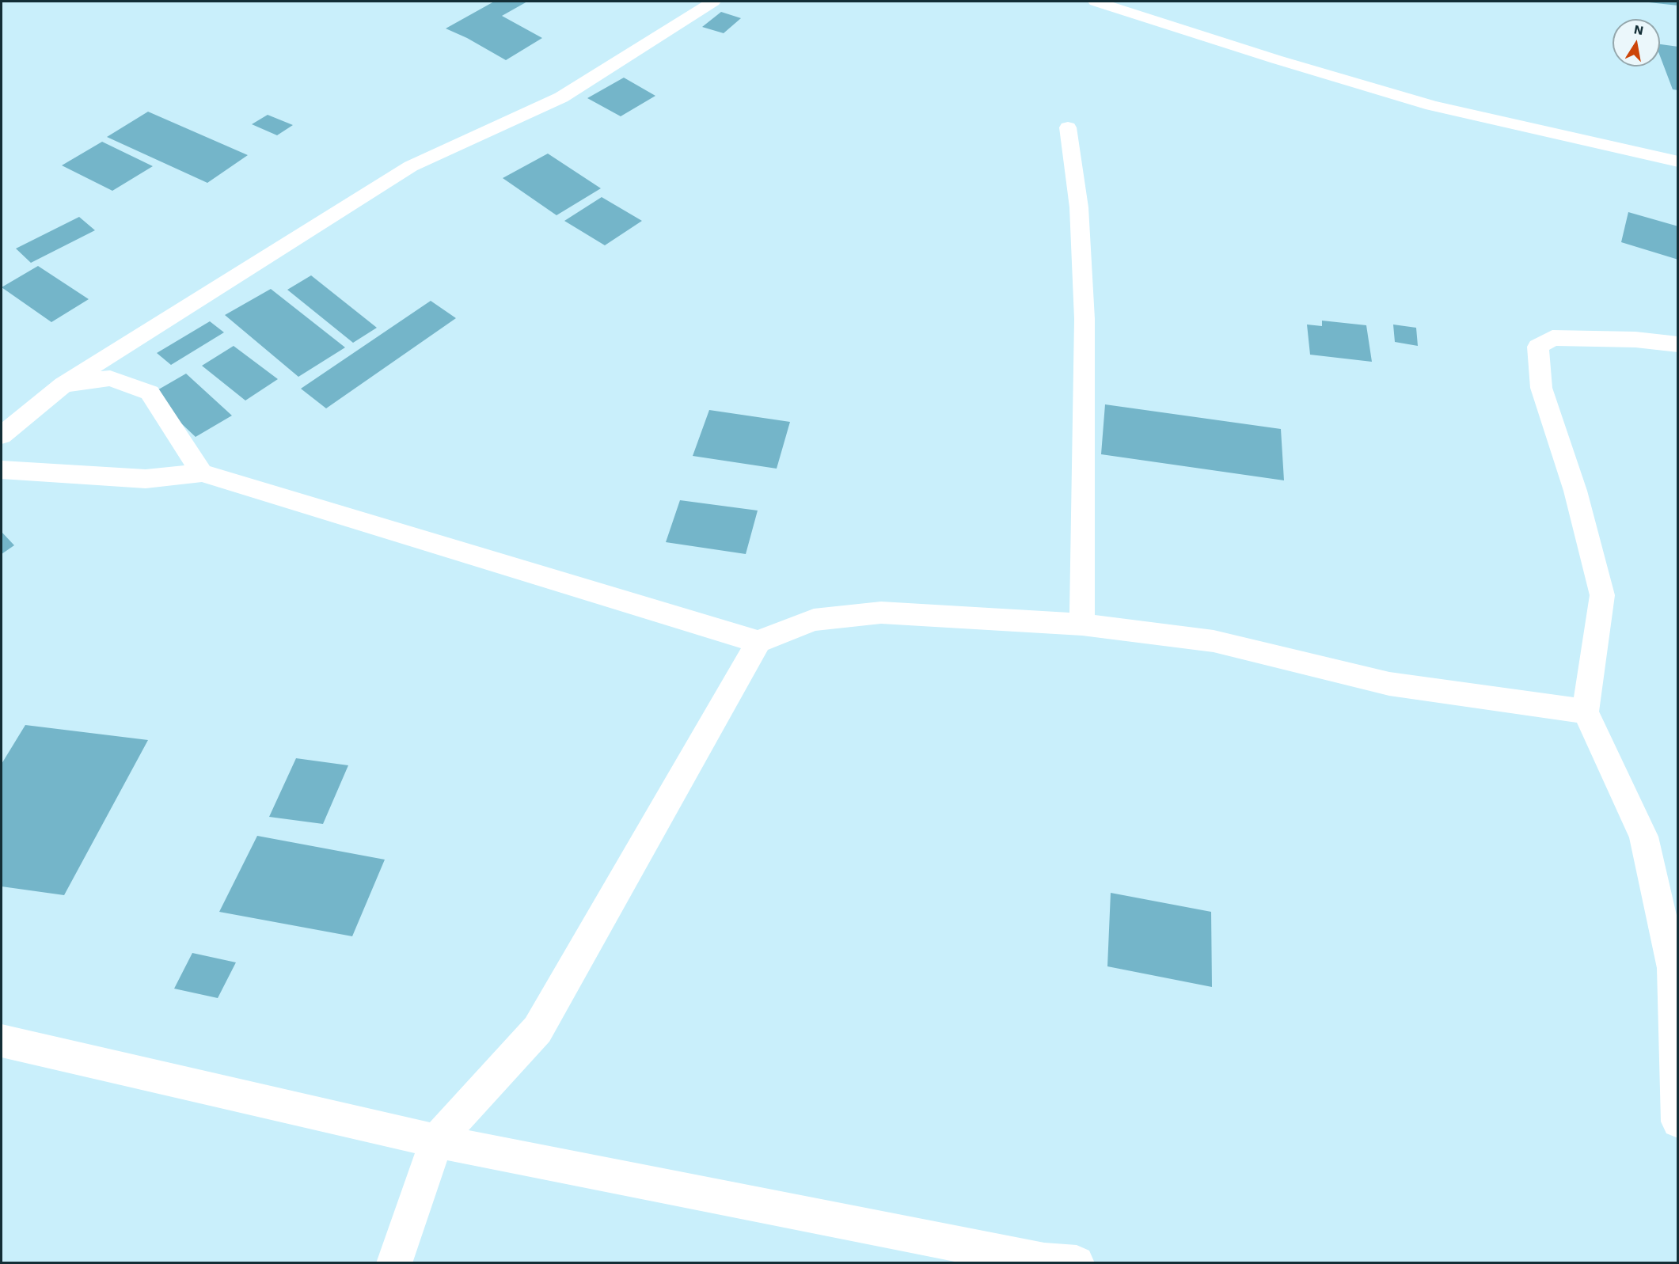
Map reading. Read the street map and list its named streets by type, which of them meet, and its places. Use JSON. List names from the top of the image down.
{
  "north": "top"
}
